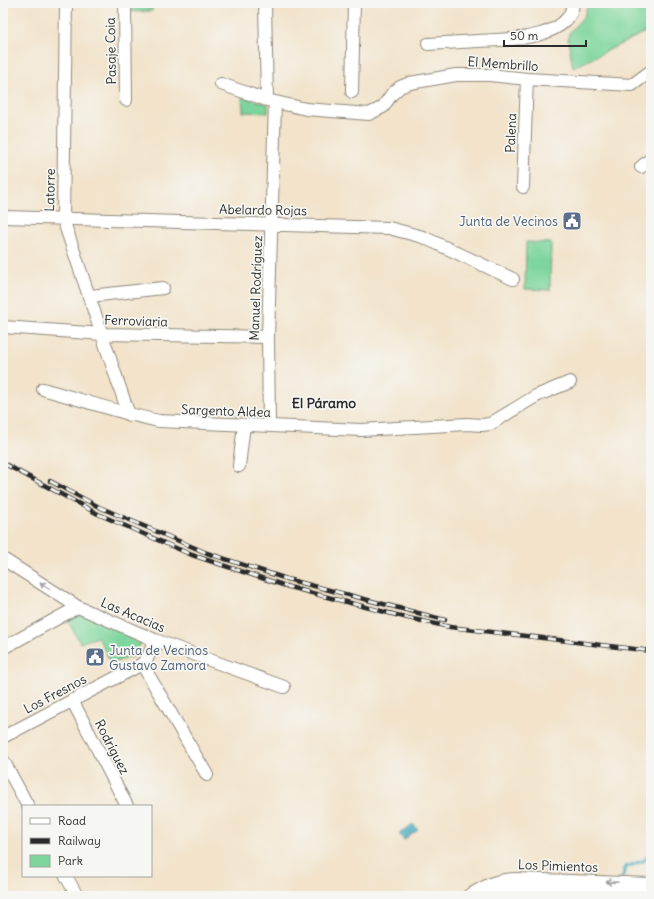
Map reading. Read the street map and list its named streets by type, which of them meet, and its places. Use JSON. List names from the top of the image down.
{
  "streets": {
    "street": [
      "Pasaje Coia",
      "El Membrillo",
      "Palena",
      "Latorre",
      "Abelardo Rojas",
      "Manuel Rodríguez",
      "Ferroviaria",
      "Sargento Aldea",
      "Las Acacias",
      "Los Fresnos",
      "Rodríguez",
      "Los Pimientos"
    ]
  },
  "crossings": [
    ["El Membrillo", "Palena"],
    ["El Membrillo", "Manuel Rodríguez"],
    ["Latorre", "Abelardo Rojas"],
    ["Latorre", "Ferroviaria"],
    ["Latorre", "Sargento Aldea"],
    ["Abelardo Rojas", "Manuel Rodríguez"],
    ["Manuel Rodríguez", "Ferroviaria"],
    ["Manuel Rodríguez", "Sargento Aldea"],
    ["Los Fresnos", "Rodríguez"]
  ],
  "districts": ["El Páramo"],
  "places": {
    "public building": ["Junta de Vecinos", "Junta de Vecinos Gustavo Zamora"]
  },
  "legend": ["Road", "Railway", "Park"],
  "scale_bar": "50 m"
}
